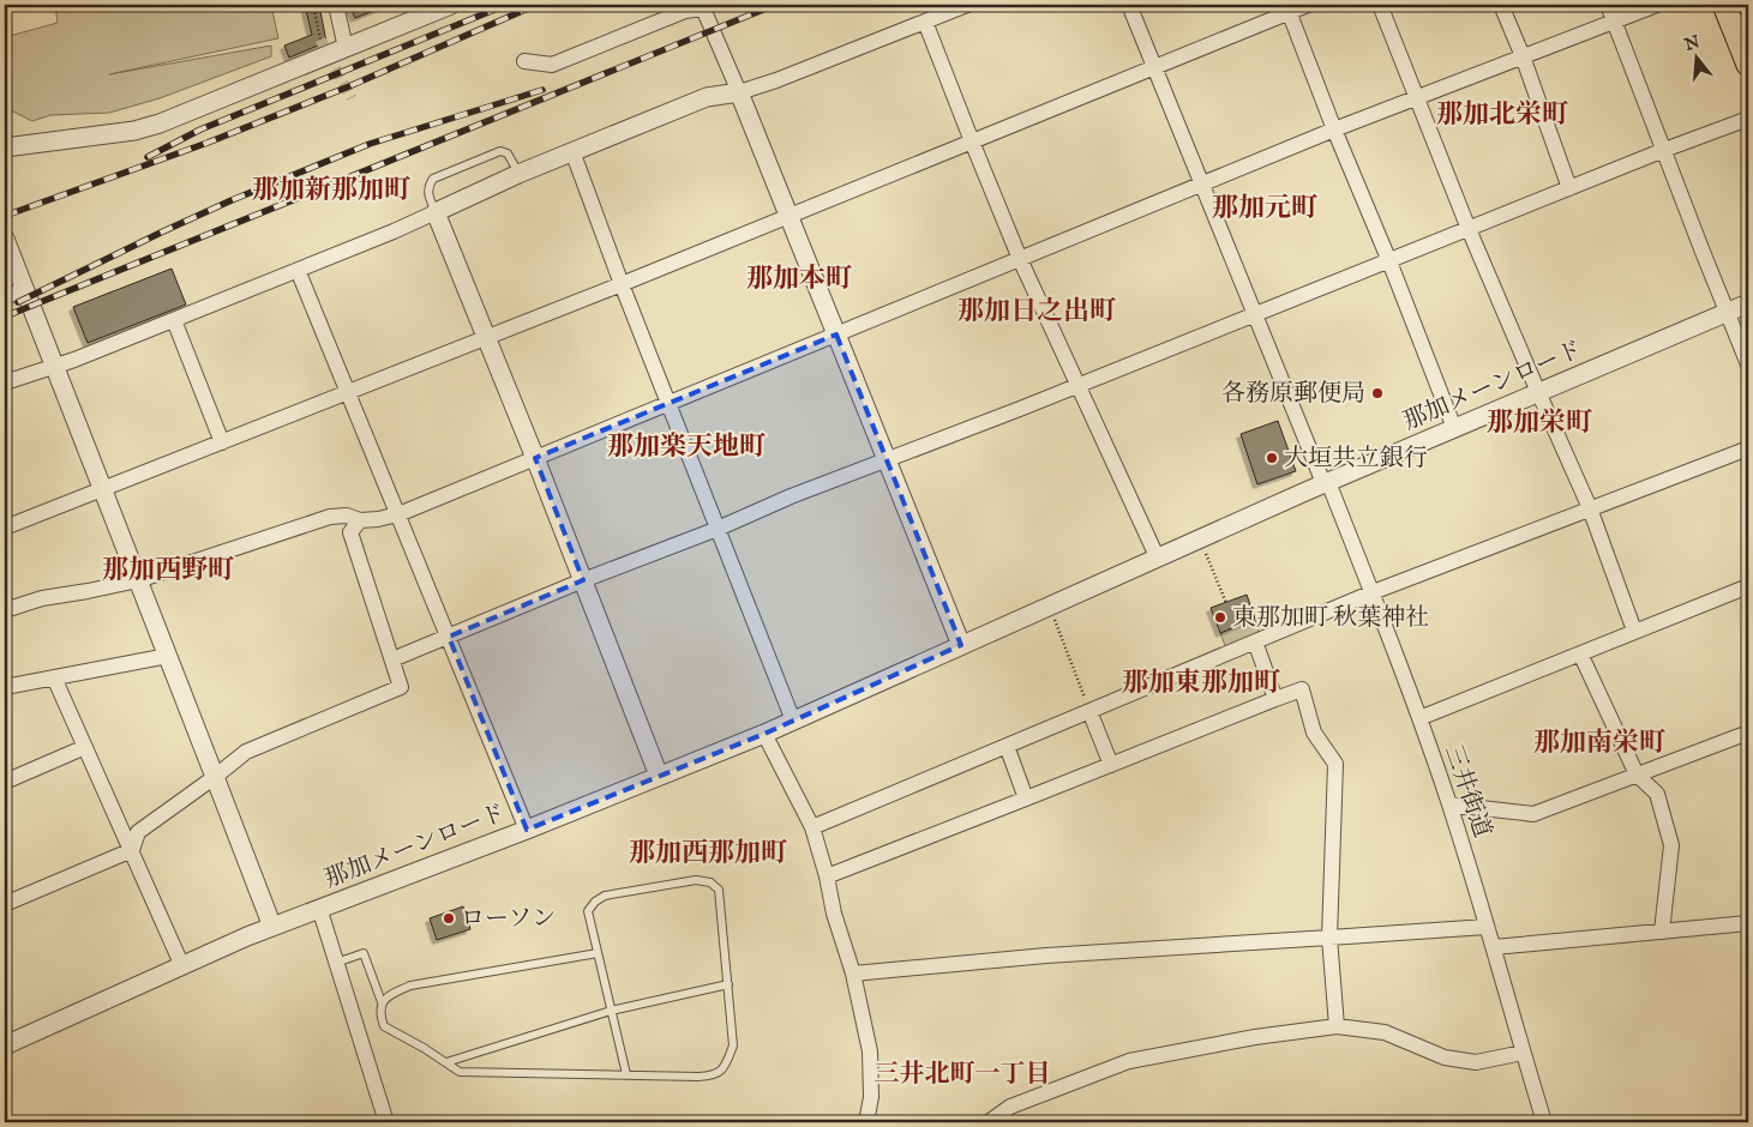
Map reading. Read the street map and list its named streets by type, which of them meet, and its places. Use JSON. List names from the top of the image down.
{
  "streets": {
    "street": ["那加メーンロード", "三井街道"]
  },
  "crossings": [
    ["那加メーンロード", "三井街道"]
  ],
  "districts": [
    "那加北栄町",
    "那加新那加町",
    "那加元町",
    "那加本町",
    "那加日之出町",
    "那加栄町",
    "那加楽天地町",
    "那加西野町",
    "那加東那加町",
    "那加南栄町",
    "那加西那加町",
    "三井北町一丁目"
  ],
  "places": [
    "各務原郵便局",
    "大垣共立銀行",
    "東那加町 秋葉神社",
    "ローソン"
  ],
  "north": "top"
}
